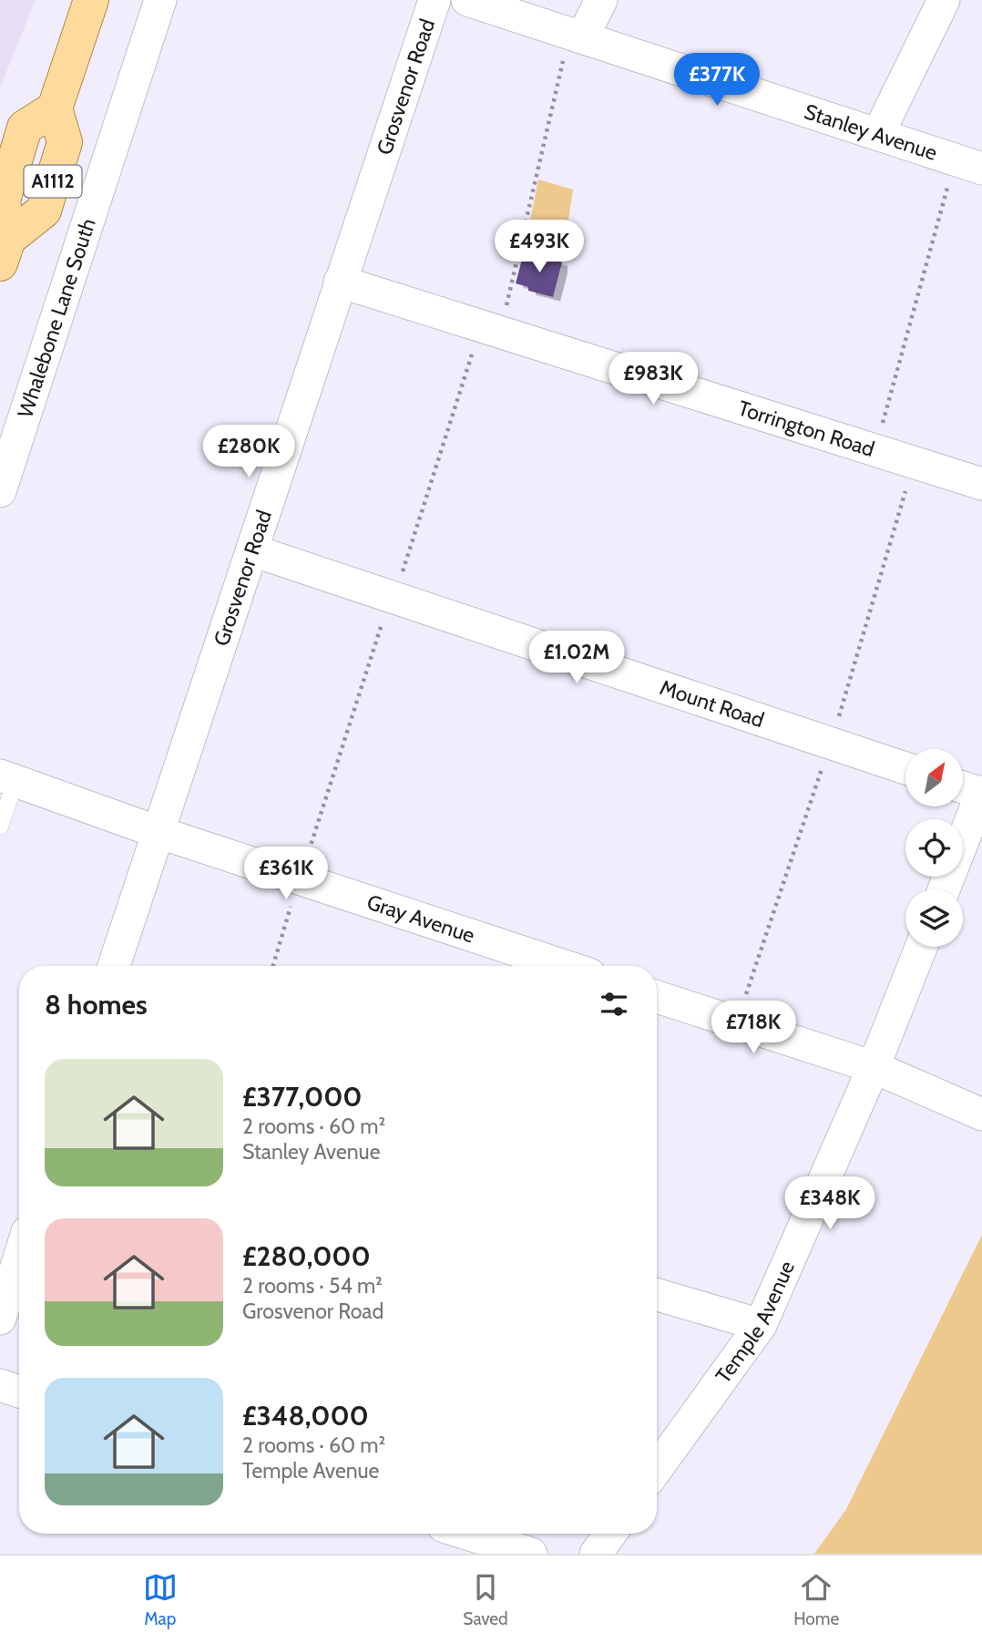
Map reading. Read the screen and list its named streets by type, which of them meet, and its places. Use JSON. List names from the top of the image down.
{
  "streets": {
    "main road": ["A1112"],
    "street": [
      "Grosvenor Road",
      "Stanley Avenue",
      "Whalebone Lane South",
      "Torrington Road",
      "Mount Road",
      "Gray Avenue",
      "Temple Avenue"
    ]
  },
  "crossings": [
    ["Grosvenor Road", "Torrington Road"],
    ["Grosvenor Road", "Mount Road"],
    ["Grosvenor Road", "Gray Avenue"]
  ],
  "north": "top right",
  "page": {
    "price": [
      "£377K",
      "£493K",
      "£983K",
      "£280K",
      "£1.02M",
      "£361K",
      "£718K",
      "£348K"
    ],
    "heading": "8 homes",
    "list": [
      {
        "name": "£377,000",
        "note": "2 rooms · 60 m² · Stanley Avenue"
      },
      {
        "name": "£280,000",
        "note": "2 rooms · 54 m² · Grosvenor Road"
      },
      {
        "name": "£348,000",
        "note": "2 rooms · 60 m² · Temple Avenue"
      }
    ],
    "tabs": ["Map", "Saved", "Home"]
  }
}
